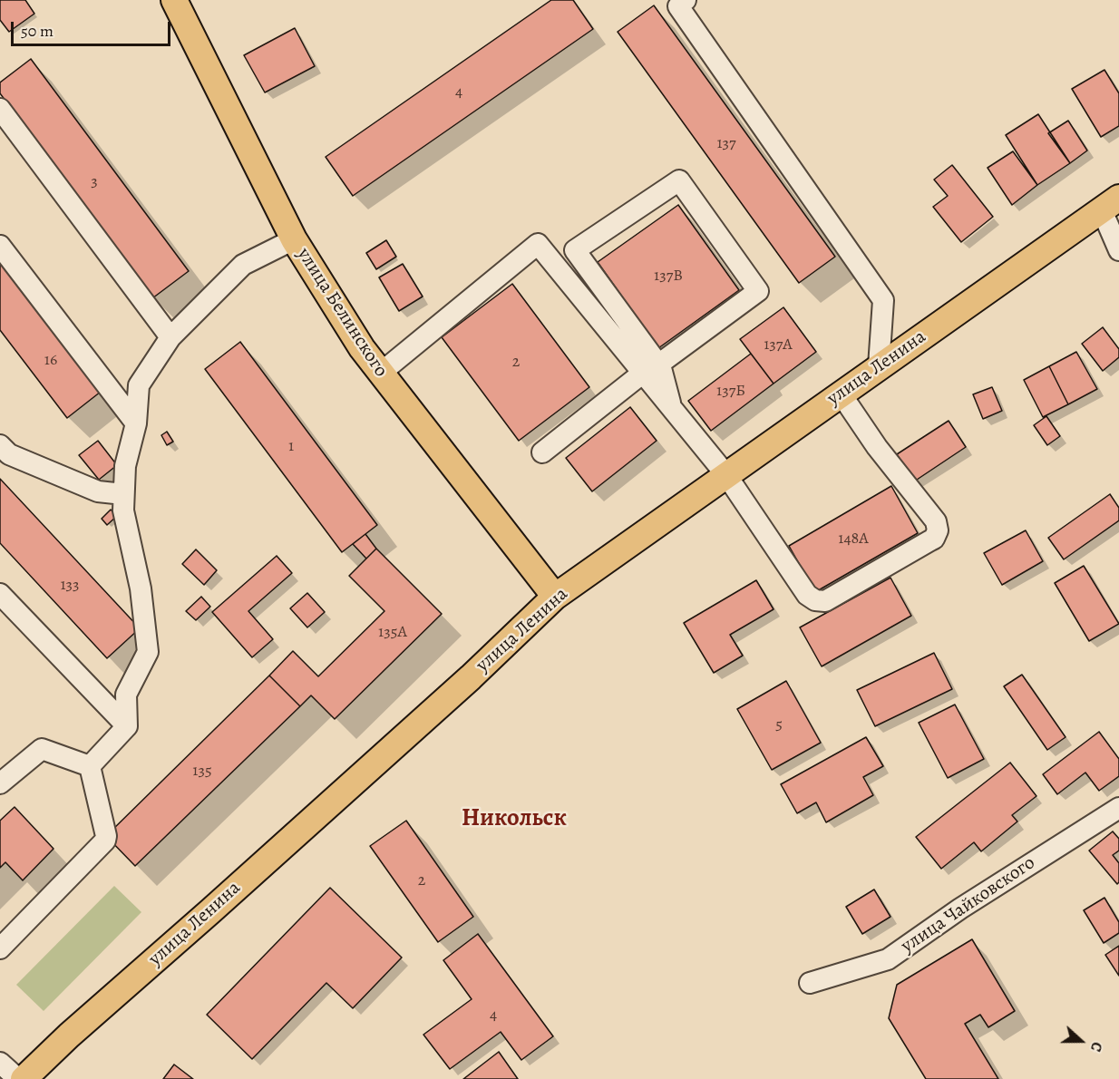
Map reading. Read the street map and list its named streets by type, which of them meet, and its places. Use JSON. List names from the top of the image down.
{
  "streets": {
    "main road": ["улица Белинского", "улица Ленина"],
    "street": ["улица Чайковского"]
  },
  "crossings": [
    ["улица Белинского", "улица Ленина"]
  ],
  "districts": ["Никольск"],
  "house_numbers": [
    "4",
    "137",
    "3",
    "137В",
    "137А",
    "16",
    "2",
    "137Б",
    "1",
    "148А",
    "133",
    "135А",
    "5",
    "135",
    "2",
    "4"
  ],
  "scale_bar": "50 m",
  "north": "right"
}
